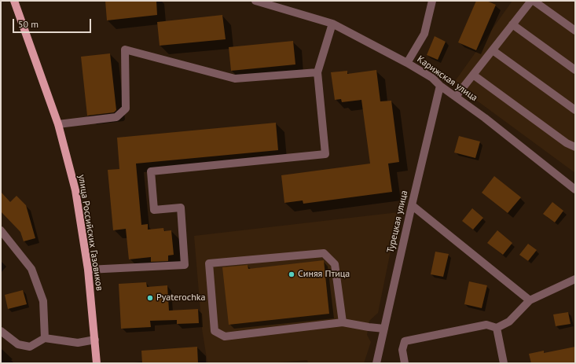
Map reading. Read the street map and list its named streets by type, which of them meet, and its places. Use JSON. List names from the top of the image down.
{
  "streets": {
    "main road": ["улица Российских Газовиков"],
    "street": ["Карижская улица", "Турецкая улица"]
  },
  "crossings": [
    ["Карижская улица", "Турецкая улица"]
  ],
  "places": ["Синяя Птица", "Pyaterochka"],
  "scale_bar": "50 m"
}
